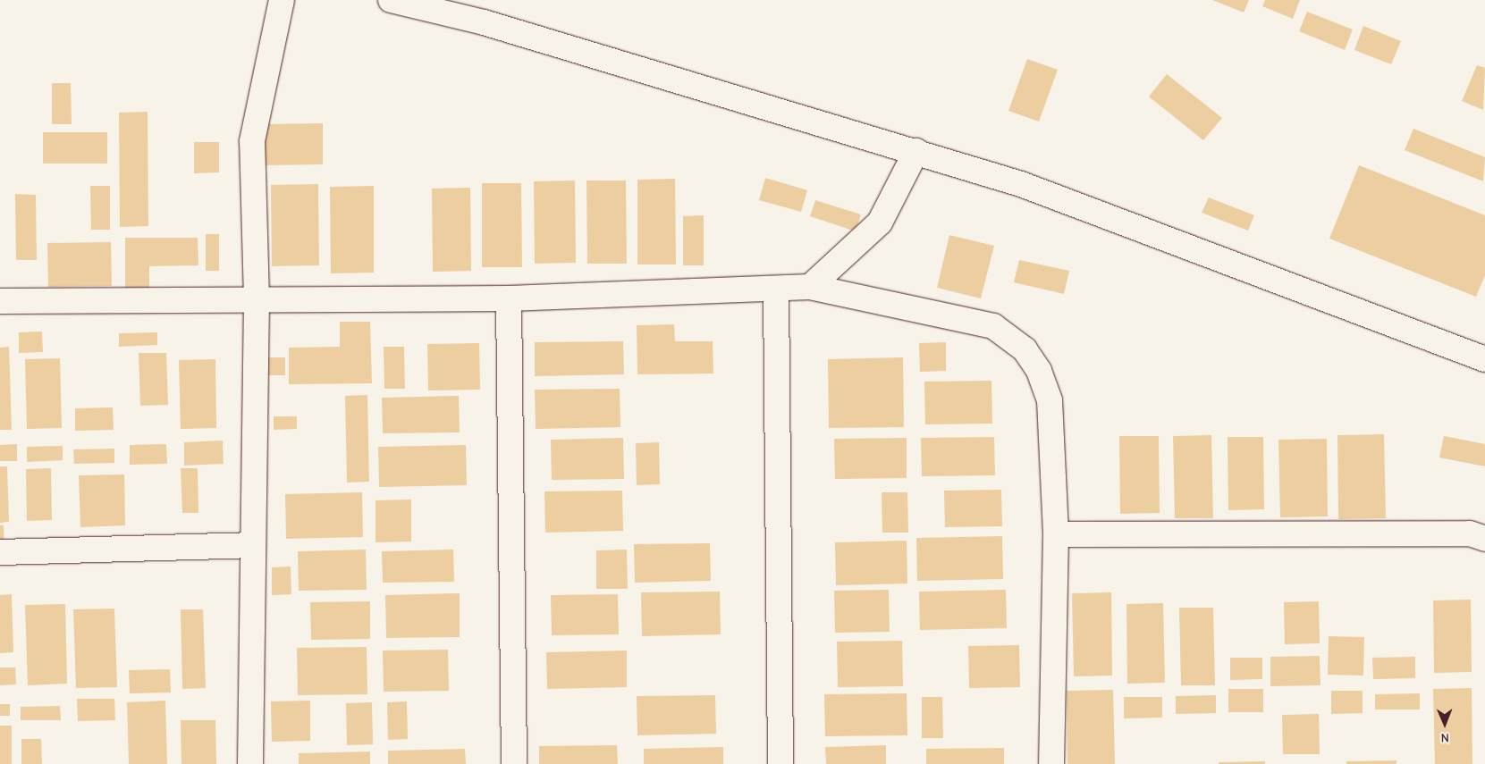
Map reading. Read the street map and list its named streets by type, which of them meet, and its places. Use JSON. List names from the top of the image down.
{
  "north": "bottom"
}
